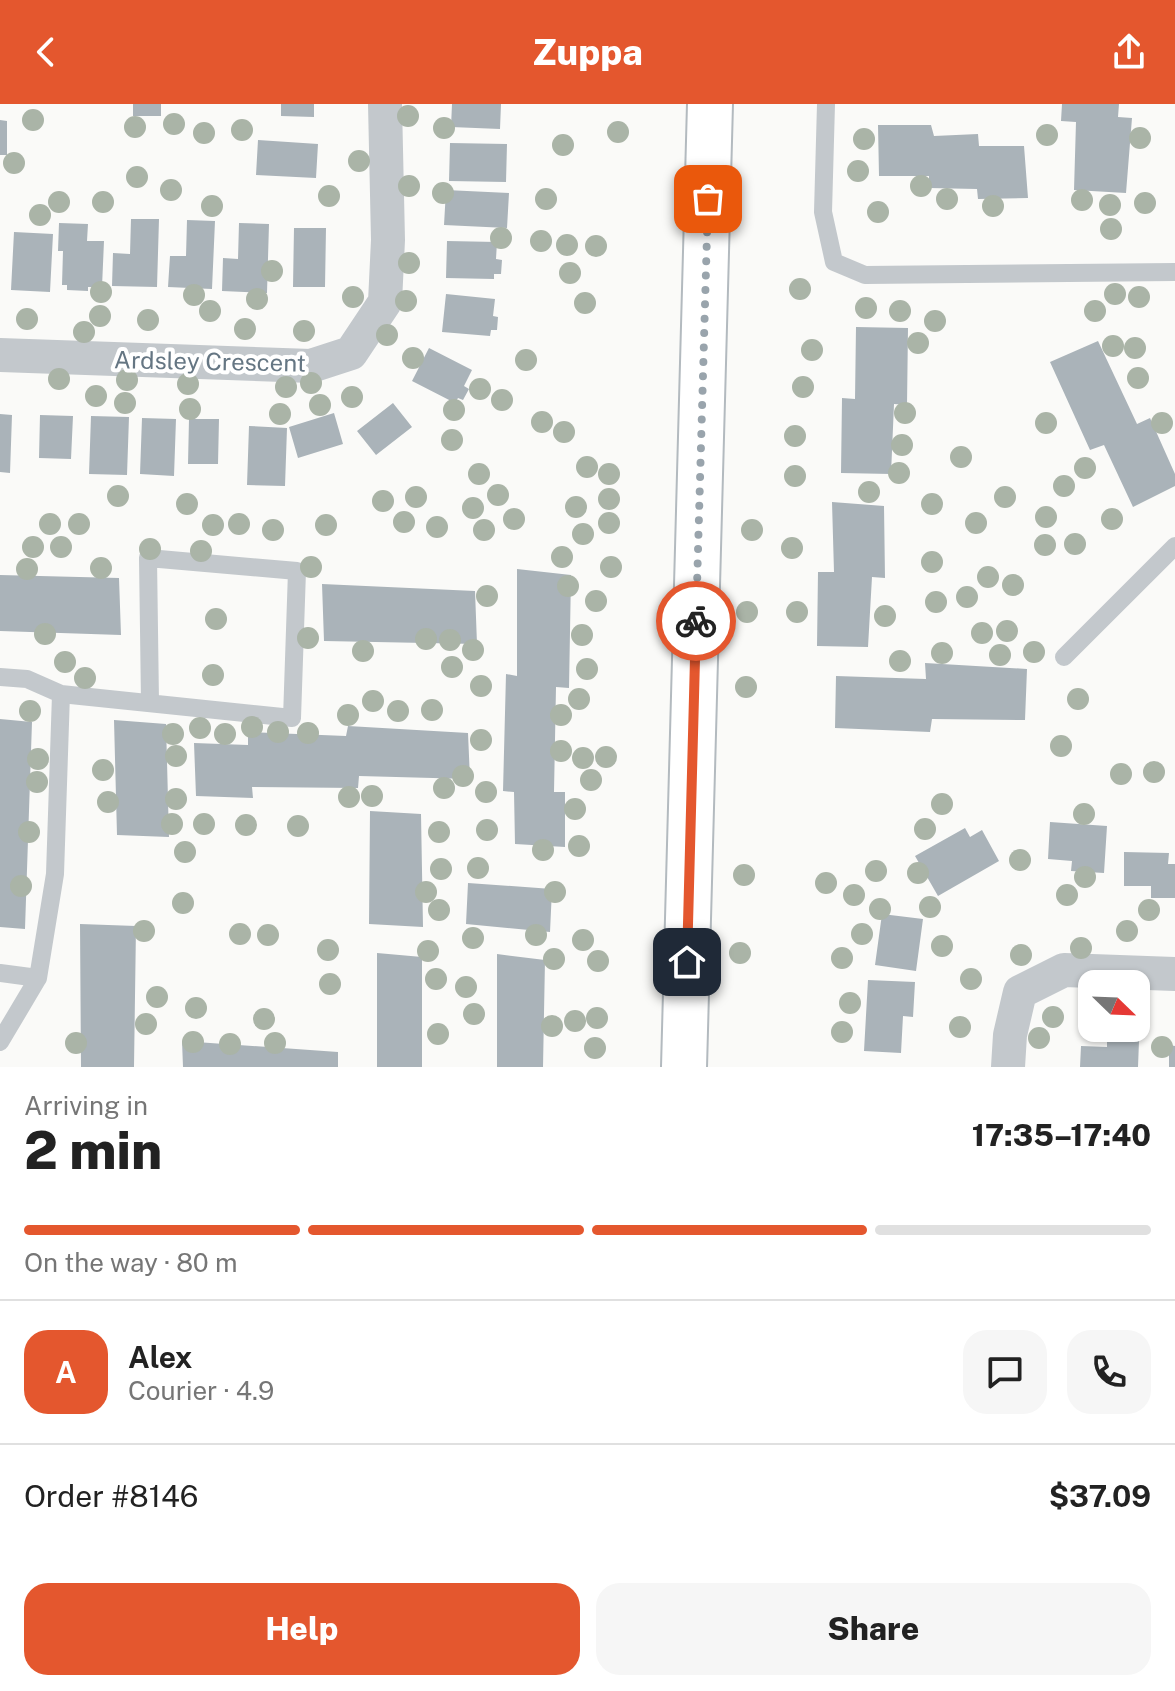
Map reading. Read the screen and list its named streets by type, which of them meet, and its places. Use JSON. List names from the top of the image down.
{
  "streets": {
    "street": ["Ardsley Crescent"]
  },
  "north": "bottom right",
  "page": {
    "header": "Zuppa",
    "heading": ["2 min", "Arriving in", "17:35–17:40"],
    "panel": [
      "Alex",
      "Courier · 4.9",
      "Order #8146",
      "$37.09"
    ],
    "bar": "On the way · 80 m",
    "round": "A",
    "buttons": ["Help", "Share"]
  }
}
